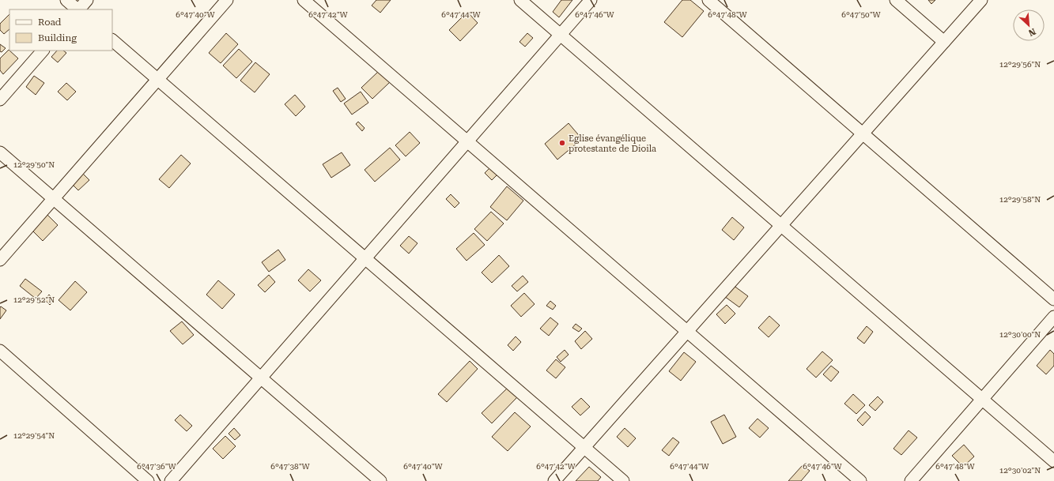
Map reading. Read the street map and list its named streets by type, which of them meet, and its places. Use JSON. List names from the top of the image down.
{
  "places": ["Eglise évangélique protestante de Dioila"],
  "legend": ["Road", "Building"],
  "north": "bottom right",
  "coordinates": [
    "6°47'48\"W",
    "6°47'50\"W",
    "6°47'40\"W",
    "6°47'42\"W",
    "6°47'44\"W",
    "6°47'46\"W",
    "12°29'56\"N",
    "12°29'50\"N",
    "12°29'58\"N",
    "12°29'52\"N",
    "12°30'00\"N",
    "12°29'54\"N",
    "6°47'36\"W",
    "6°47'38\"W",
    "12°30'02\"N"
  ]
}
